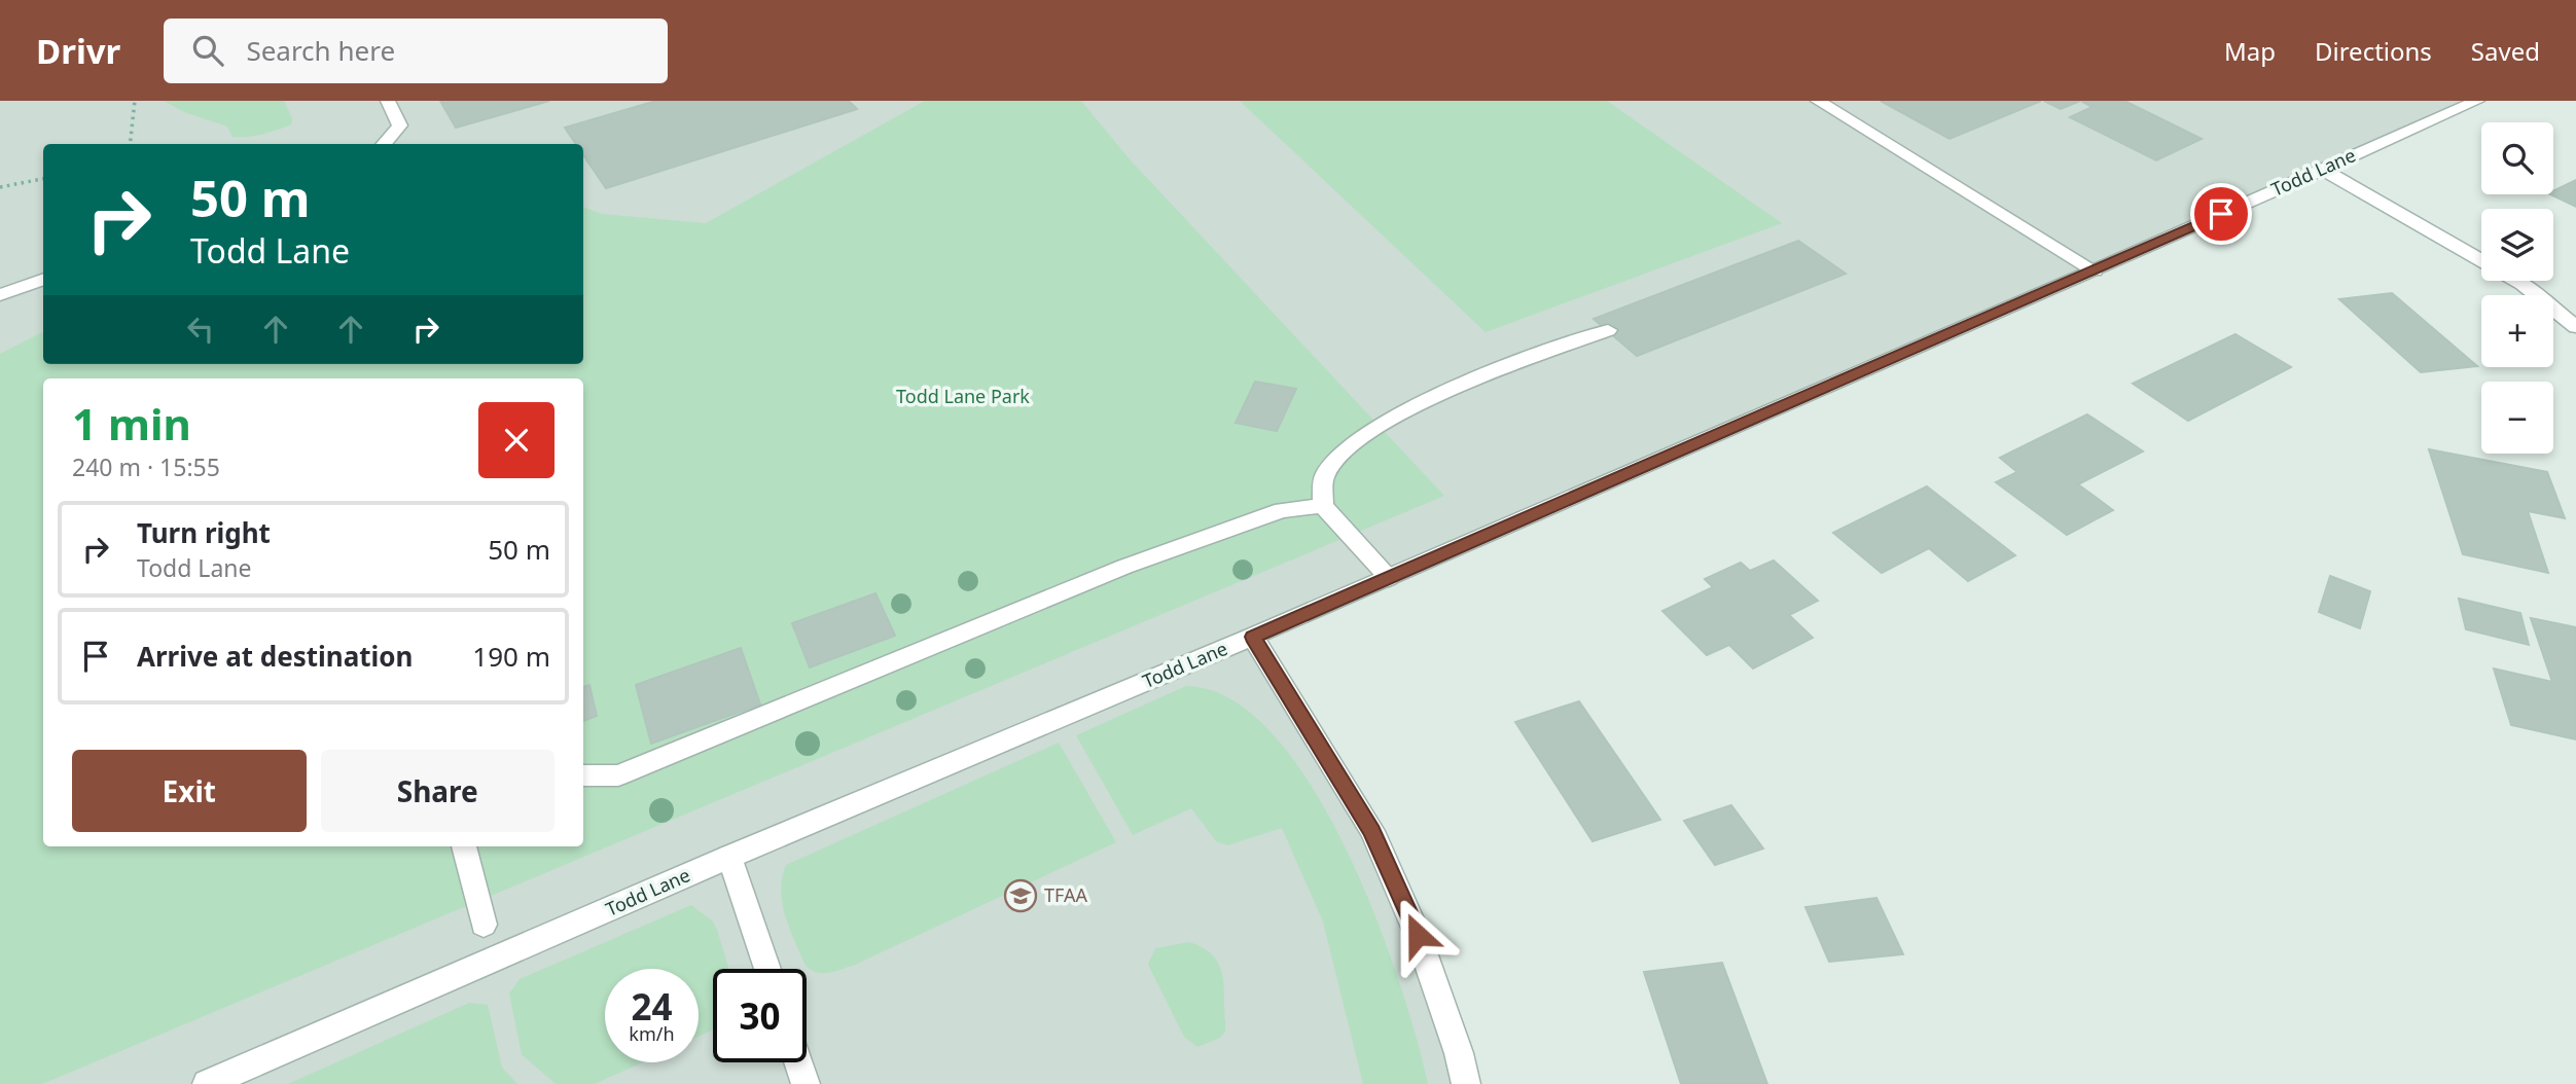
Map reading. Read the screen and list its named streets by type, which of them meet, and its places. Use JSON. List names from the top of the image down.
{
  "streets": {
    "street": ["Todd Lane"]
  },
  "parks": ["Todd Lane Park"],
  "places": {
    "school or university": ["TFAA"]
  },
  "page": {
    "header": "Drivr",
    "search": "Search here",
    "nav": ["Map", "Directions", "Saved"],
    "map_buttons": ["+", "−"],
    "turn": ["50 m", "Todd Lane"],
    "heading": ["1 min", "240 m · 15:55"],
    "list": [
      {
        "name": "Turn right",
        "note": "Todd Lane",
        "value": "50 m"
      },
      {
        "name": "Arrive at destination",
        "value": "190 m"
      }
    ],
    "buttons": ["Exit", "Share"],
    "speed": "24 km/h",
    "limit": "30"
  }
}
